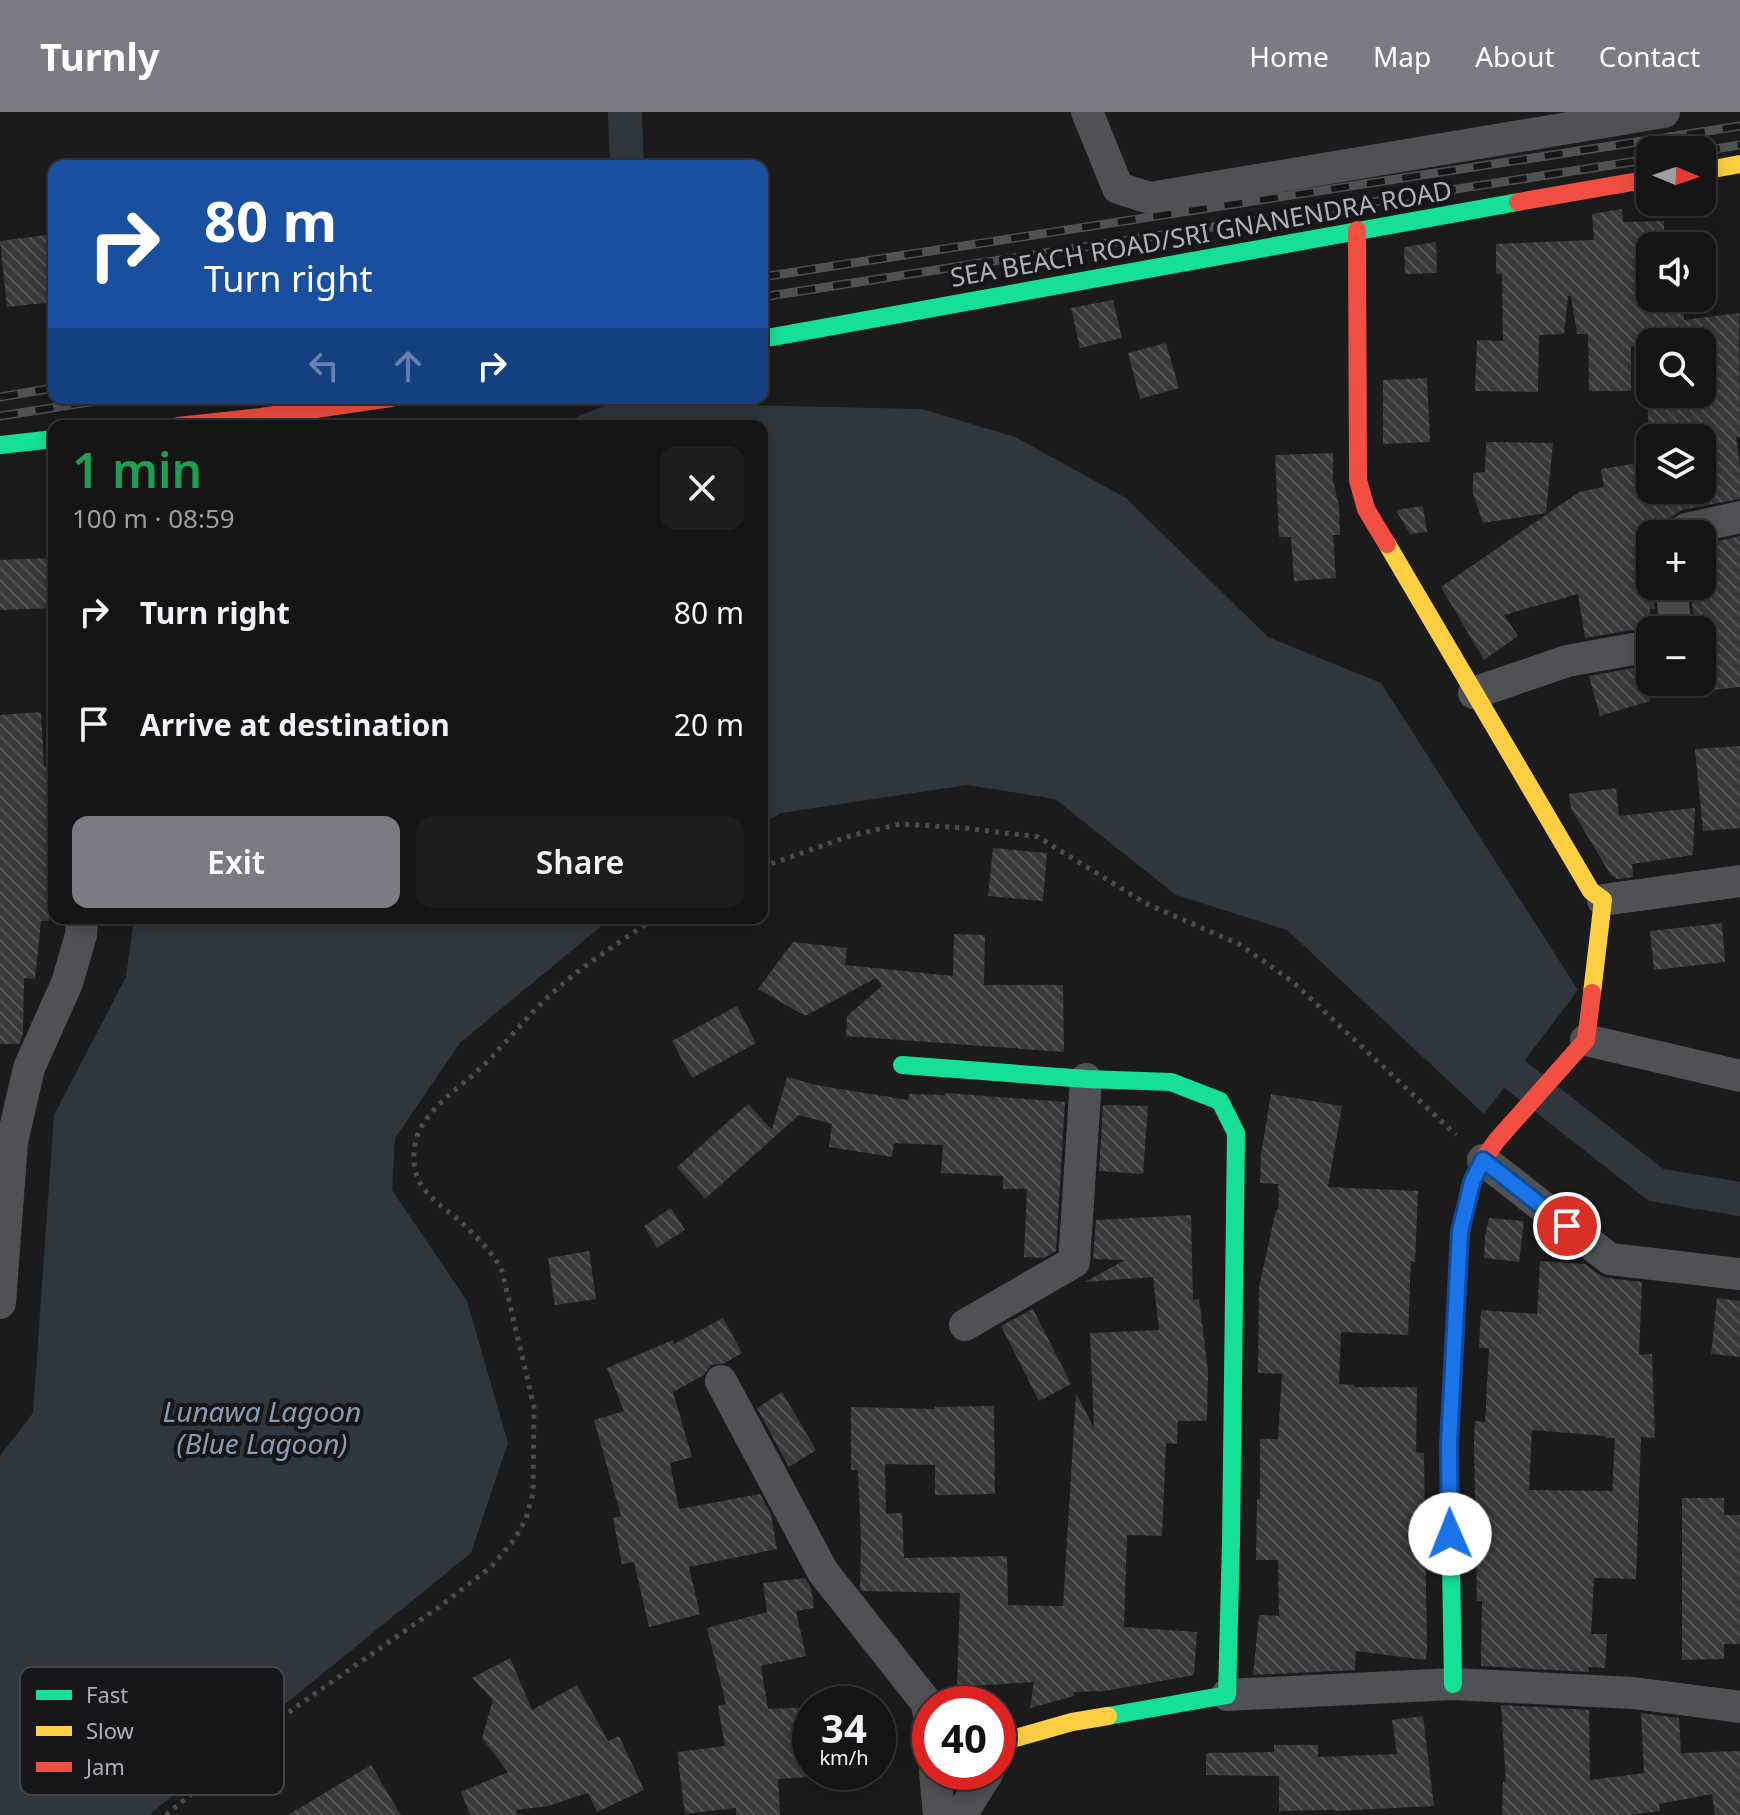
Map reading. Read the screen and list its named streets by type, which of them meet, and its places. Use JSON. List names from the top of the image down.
{
  "streets": {
    "street": ["SEA BEACH ROAD/SRI GNANENDRA ROAD"]
  },
  "water": ["Lunawa Lagoon (Blue Lagoon)"],
  "legend": ["Fast", "Slow", "Jam"],
  "north": "right",
  "page": {
    "header": "Turnly",
    "nav": [
      "Home",
      "Map",
      "About",
      "Contact"
    ],
    "map_buttons": ["+", "−"],
    "turn": ["80 m", "Turn right"],
    "heading": ["1 min", "100 m · 08:59"],
    "list": [
      {
        "name": "Turn right",
        "value": "80 m"
      },
      {
        "name": "Arrive at destination",
        "value": "20 m"
      }
    ],
    "buttons": ["Exit", "Share"],
    "speed": "34 km/h",
    "limit": "40"
  }
}
